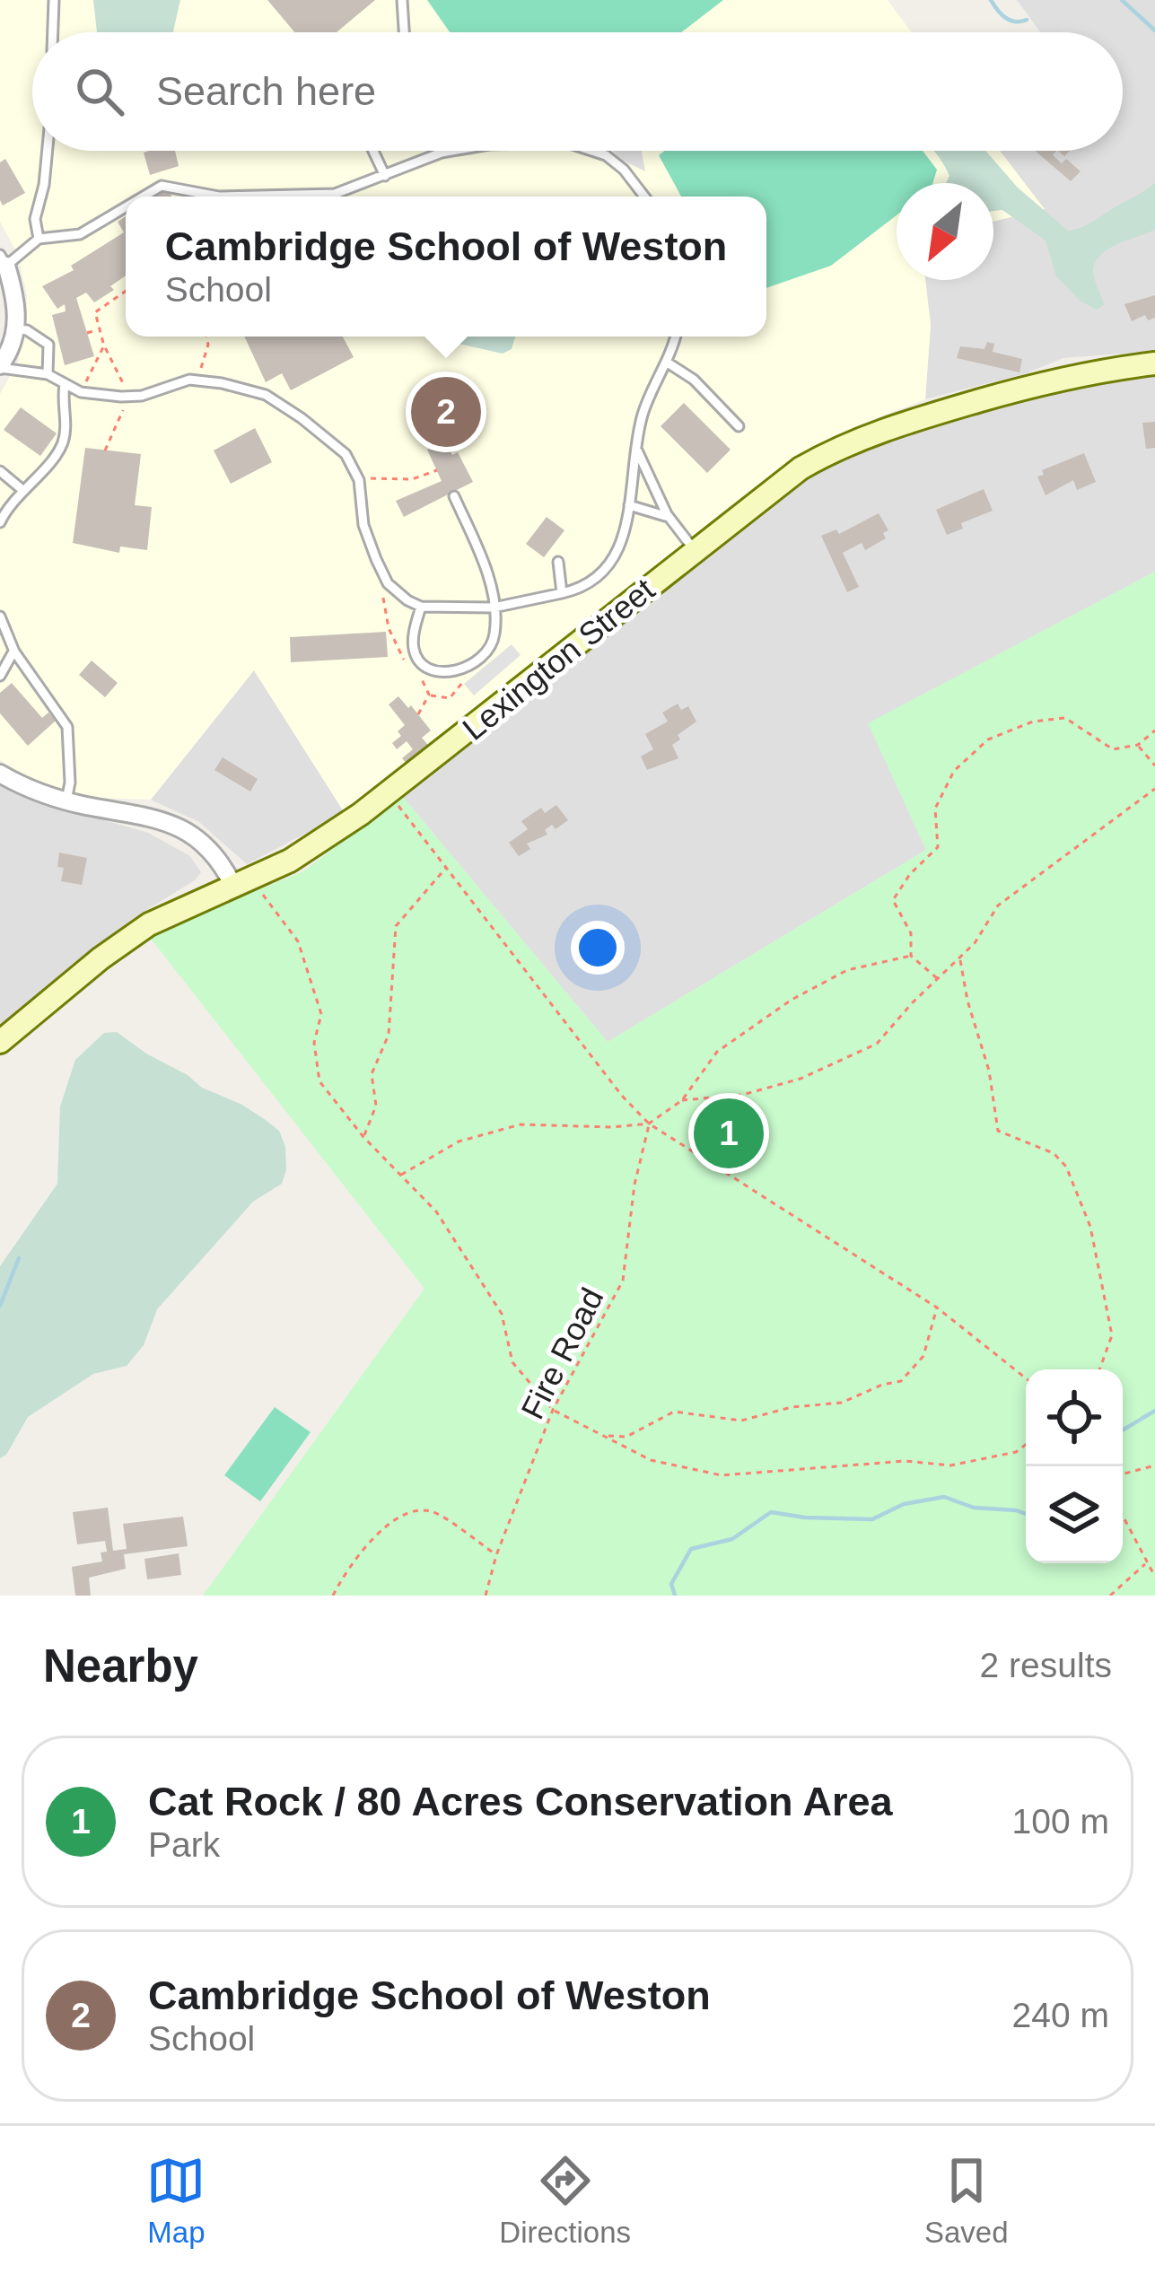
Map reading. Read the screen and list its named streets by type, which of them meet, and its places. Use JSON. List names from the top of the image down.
{
  "streets": {
    "street": ["Lexington Street"],
    "path": ["Fire Road"]
  },
  "north": "bottom left",
  "page": {
    "search": "Search here",
    "popup": ["Cambridge School of Weston", "School"],
    "pins": ["2", "1"],
    "heading": ["Nearby", "2 results"],
    "list": [
      {
        "mark": "1",
        "name": "Cat Rock / 80 Acres Conservation Area",
        "note": "Park",
        "value": "100 m"
      },
      {
        "mark": "2",
        "name": "Cambridge School of Weston",
        "note": "School",
        "value": "240 m"
      }
    ],
    "nav": ["Map", "Directions", "Saved"]
  }
}
